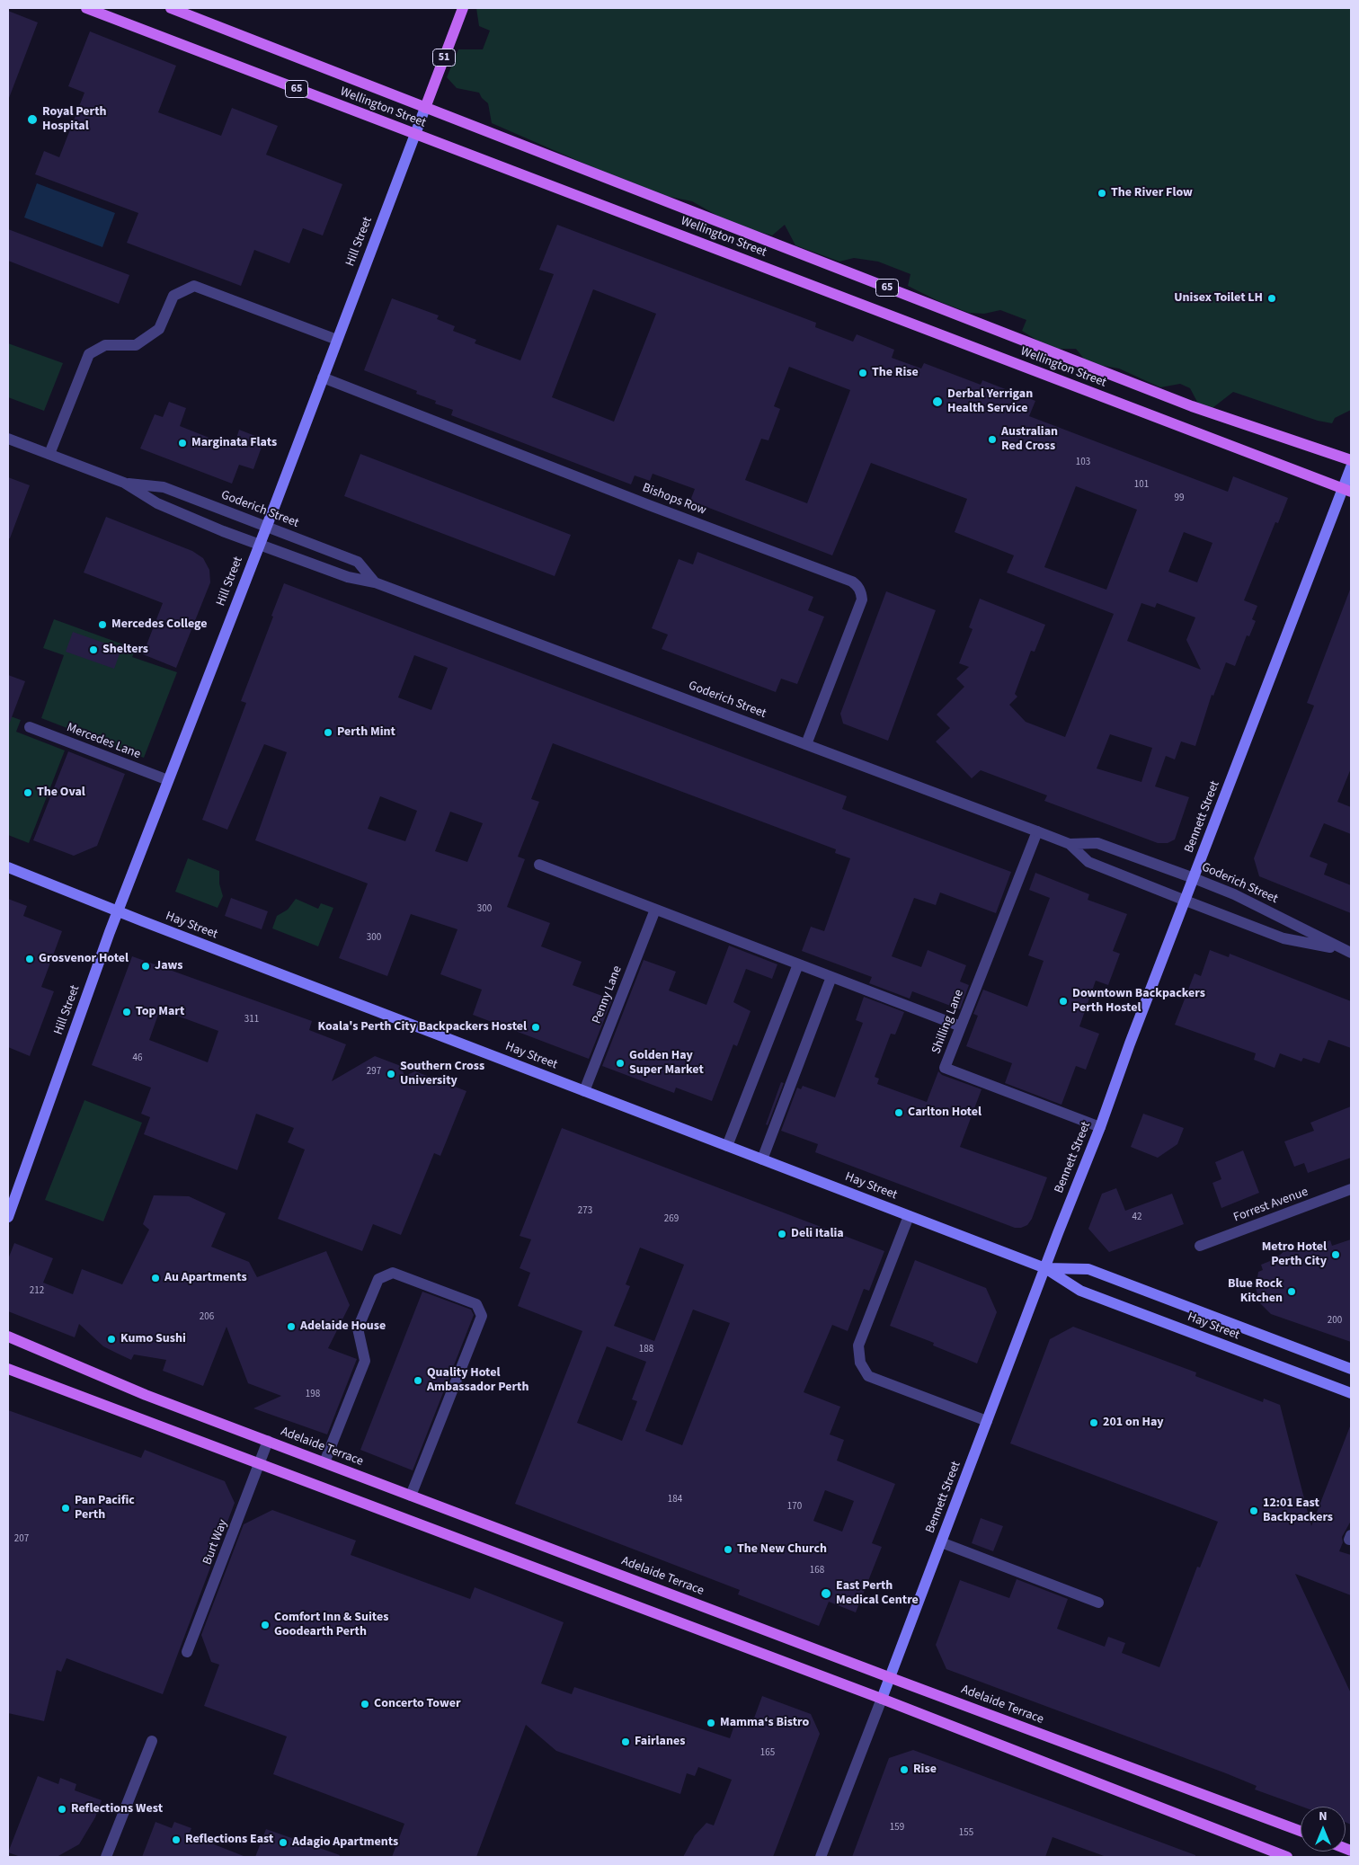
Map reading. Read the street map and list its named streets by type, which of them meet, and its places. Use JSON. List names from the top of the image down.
{
  "streets": {
    "main road": [
      "51",
      "65",
      "Wellington Street",
      "Hill Street",
      "Bennett Street",
      "Hay Street",
      "Adelaide Terrace"
    ],
    "street": [
      "Bishops Row",
      "Goderich Street",
      "Mercedes Lane",
      "Penny Lane",
      "Shilling Lane",
      "Forrest Avenue",
      "Burt Way"
    ]
  },
  "crossings": [
    ["Wellington Street", "Hill Street"],
    ["Wellington Street", "Bennett Street"],
    ["Hill Street", "Bishops Row"],
    ["Hill Street", "Goderich Street"],
    ["Hill Street", "Mercedes Lane"],
    ["Hill Street", "Hay Street"],
    ["Bishops Row", "Goderich Street"],
    ["Goderich Street", "Bennett Street"],
    ["Goderich Street", "Shilling Lane"],
    ["Bennett Street", "Hay Street"],
    ["Bennett Street", "Shilling Lane"],
    ["Bennett Street", "Adelaide Terrace"],
    ["Hay Street", "Penny Lane"],
    ["Adelaide Terrace", "Burt Way"]
  ],
  "places": [
    "Royal Perth Hospital",
    "The River Flow",
    "Unisex Toilet LH",
    "The Rise",
    "Derbal Yerrigan Health Service",
    "Australian Red Cross",
    "Marginata Flats",
    "Mercedes College",
    "Shelters",
    "Perth Mint",
    "The Oval",
    "Grosvenor Hotel",
    "Jaws",
    "Downtown Backpackers Perth Hostel",
    "Top Mart",
    "Koala's Perth City Backpackers Hostel",
    "Golden Hay Super Market",
    "Southern Cross University",
    "Carlton Hotel",
    "Deli Italia",
    "Metro Hotel Perth City",
    "Au Apartments",
    "Blue Rock Kitchen",
    "Adelaide House",
    "Kumo Sushi",
    "Quality Hotel Ambassador Perth",
    "201 on Hay",
    "Pan Pacific Perth",
    "12:01 East Backpackers",
    "The New Church",
    "East Perth Medical Centre",
    "Comfort Inn & Suites Goodearth Perth",
    "Concerto Tower",
    "Mamma‘s Bistro",
    "Fairlanes",
    "Rise",
    "Reflections West",
    "Reflections East",
    "Adagio Apartments"
  ],
  "house_numbers": [
    "103",
    "101",
    "99",
    "300",
    "300",
    "311",
    "46",
    "297",
    "273",
    "42",
    "269",
    "212",
    "206",
    "200",
    "188",
    "198",
    "184",
    "170",
    "207",
    "168",
    "165",
    "159",
    "155"
  ],
  "north": "top"
}
